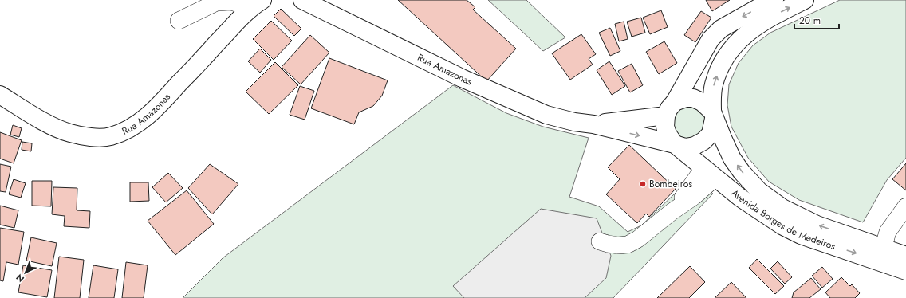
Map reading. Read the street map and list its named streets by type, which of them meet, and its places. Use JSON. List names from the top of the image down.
{
  "streets": {
    "main road": ["Rua Amazonas", "Avenida Borges de Medeiros"]
  },
  "places": ["Bombeiros"],
  "scale_bar": "20 m",
  "north": "bottom left"
}
